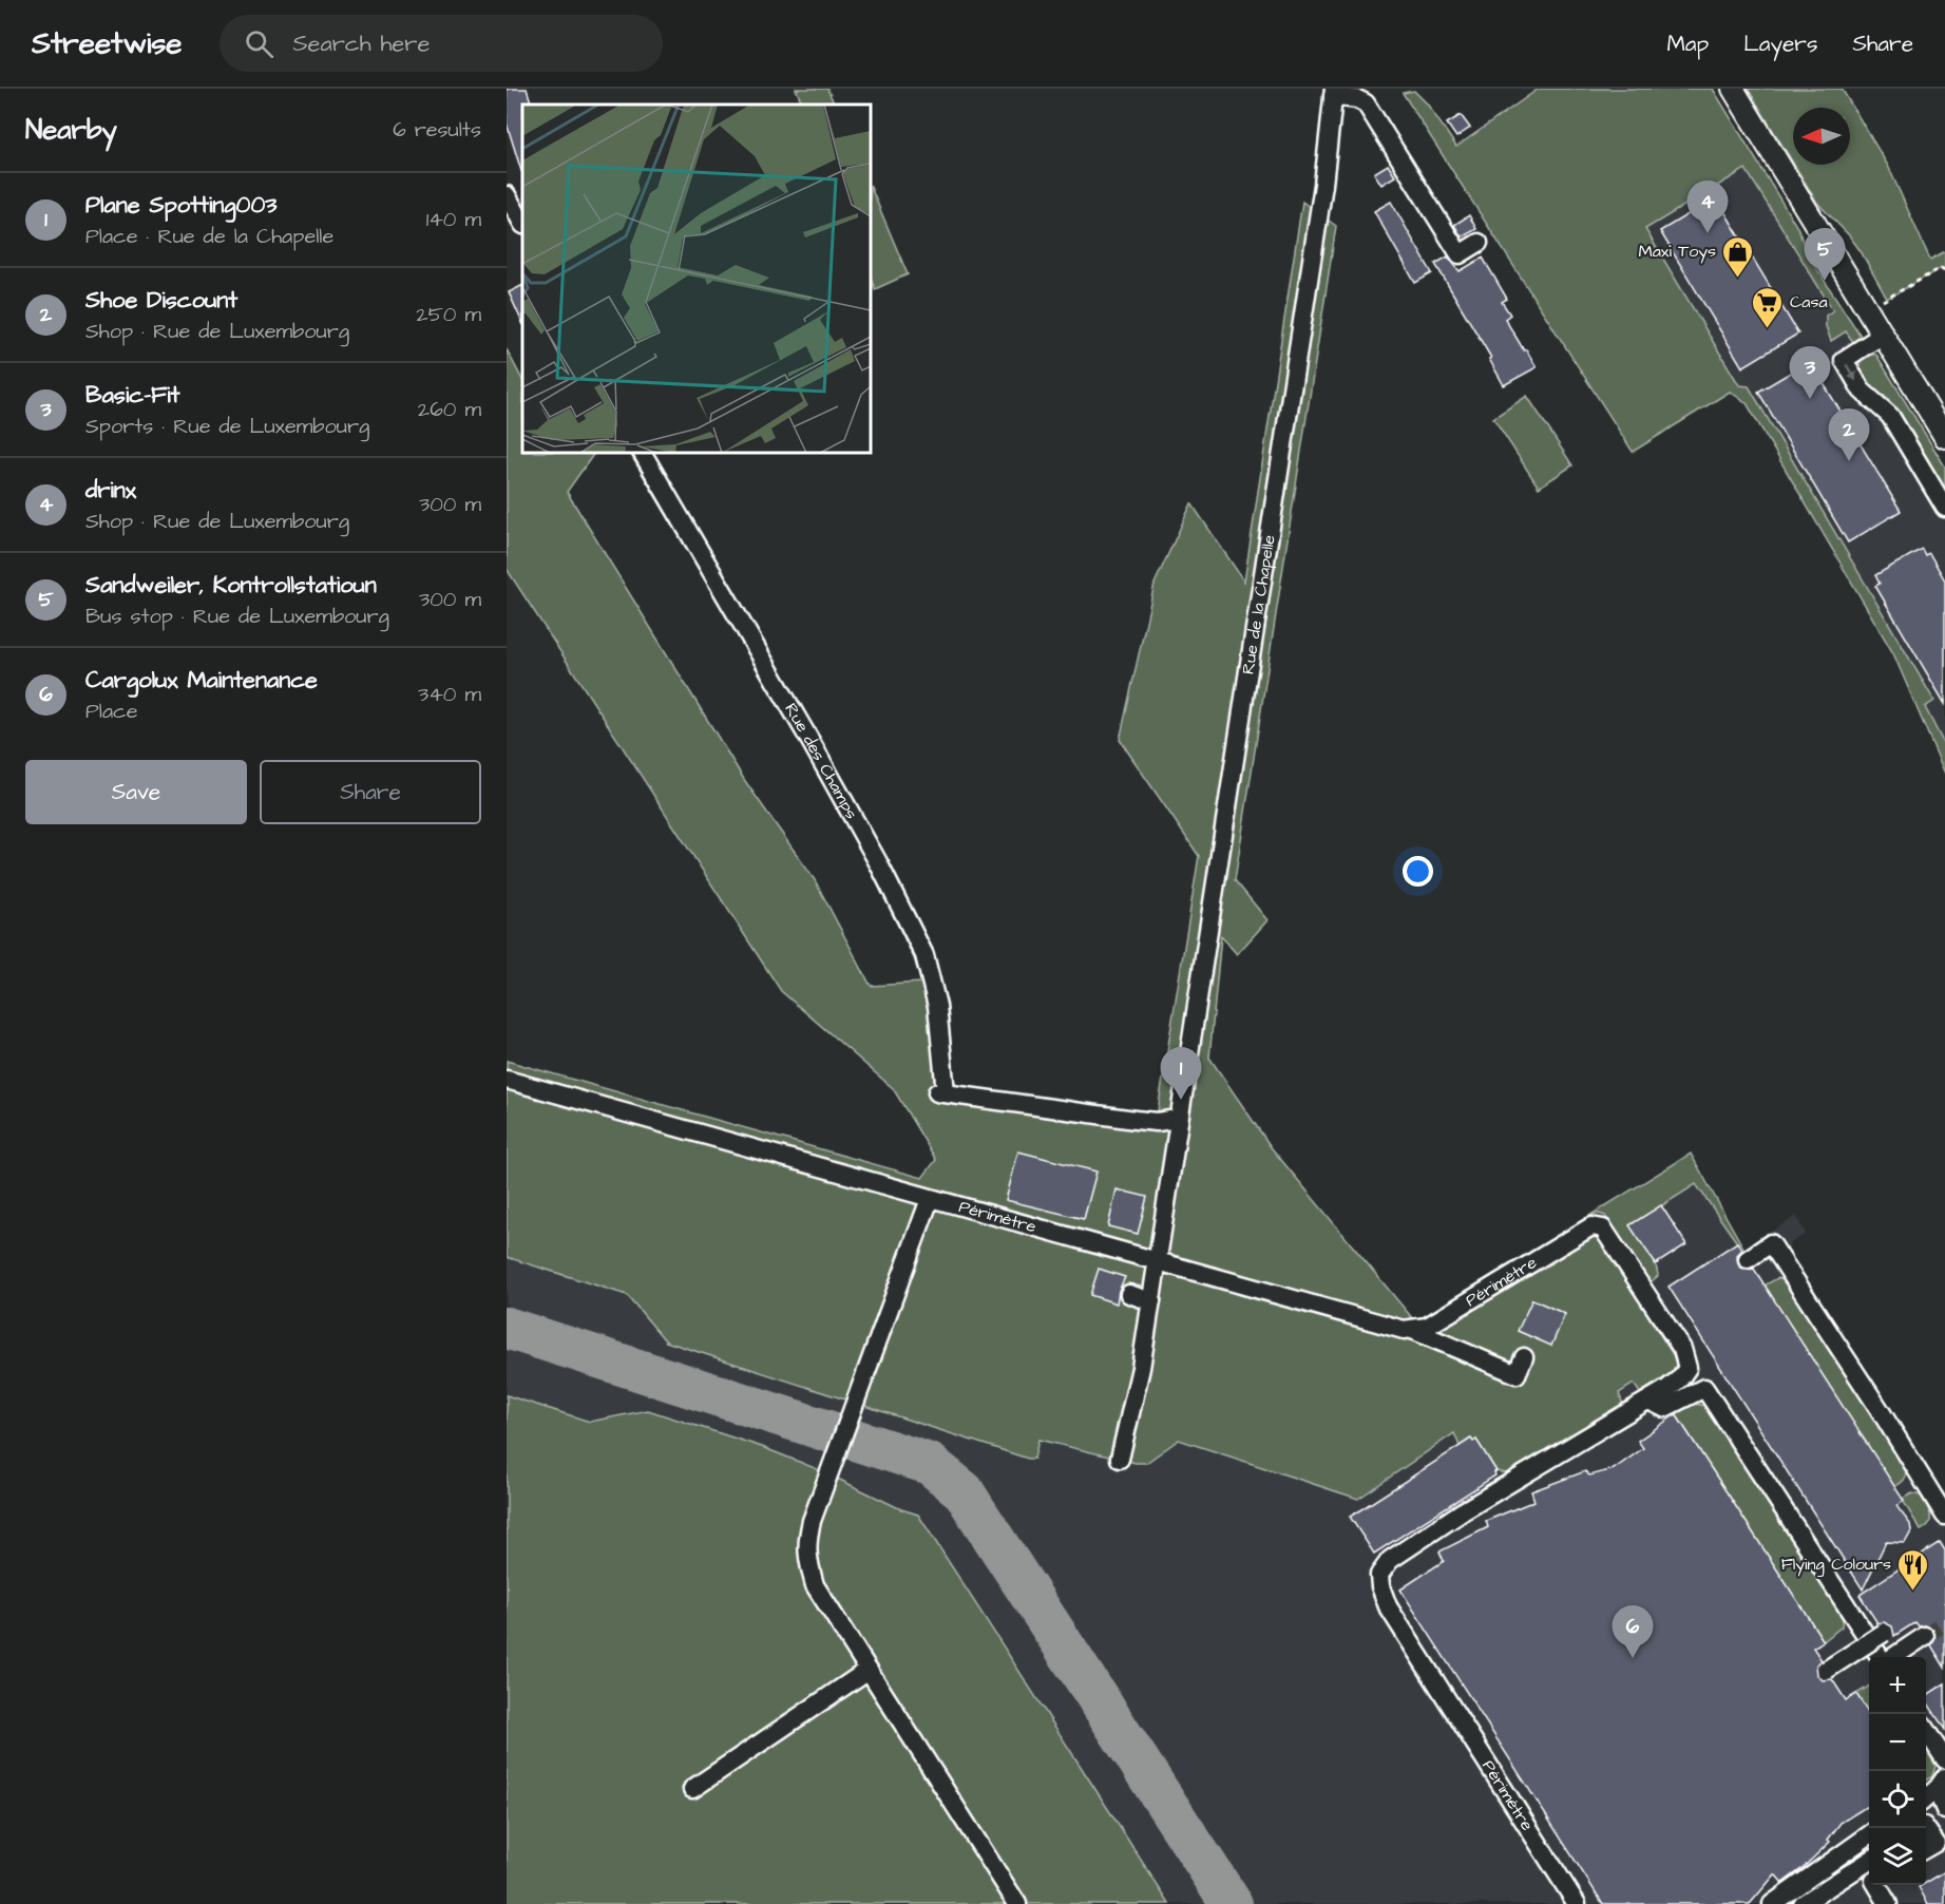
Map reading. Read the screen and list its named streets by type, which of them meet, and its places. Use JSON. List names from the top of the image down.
{
  "streets": {
    "street": ["Rue de la Chapelle", "Rue des Champs", "Périmètre"]
  },
  "crossings": [
    ["Rue de la Chapelle", "Rue des Champs"],
    ["Rue de la Chapelle", "Périmètre"]
  ],
  "places": {
    "shop": ["Maxi Toys"],
    "supermarket": ["Casa"],
    "restaurant": ["Flying Colours"]
  },
  "north": "left",
  "page": {
    "header": "Streetwise",
    "search": "Search here",
    "nav": ["Map", "Layers", "Share"],
    "heading": ["Nearby", "6 results"],
    "list": [
      {
        "mark": "1",
        "name": "Plane Spotting003",
        "note": "Place · Rue de la Chapelle",
        "value": "140 m"
      },
      {
        "mark": "2",
        "name": "Shoe Discount",
        "note": "Shop · Rue de Luxembourg",
        "value": "250 m"
      },
      {
        "mark": "3",
        "name": "Basic-Fit",
        "note": "Sports · Rue de Luxembourg",
        "value": "260 m"
      },
      {
        "mark": "4",
        "name": "drinx",
        "note": "Shop · Rue de Luxembourg",
        "value": "300 m"
      },
      {
        "mark": "5",
        "name": "Sandweiler, Kontrollstatioun",
        "note": "Bus stop · Rue de Luxembourg",
        "value": "300 m"
      },
      {
        "mark": "6",
        "name": "Cargolux Maintenance",
        "note": "Place",
        "value": "340 m"
      }
    ],
    "pins": [
      "4",
      "5",
      "3",
      "2",
      "1",
      "6"
    ],
    "buttons": ["Save", "Share"],
    "map_buttons": ["+", "−"]
  }
}
